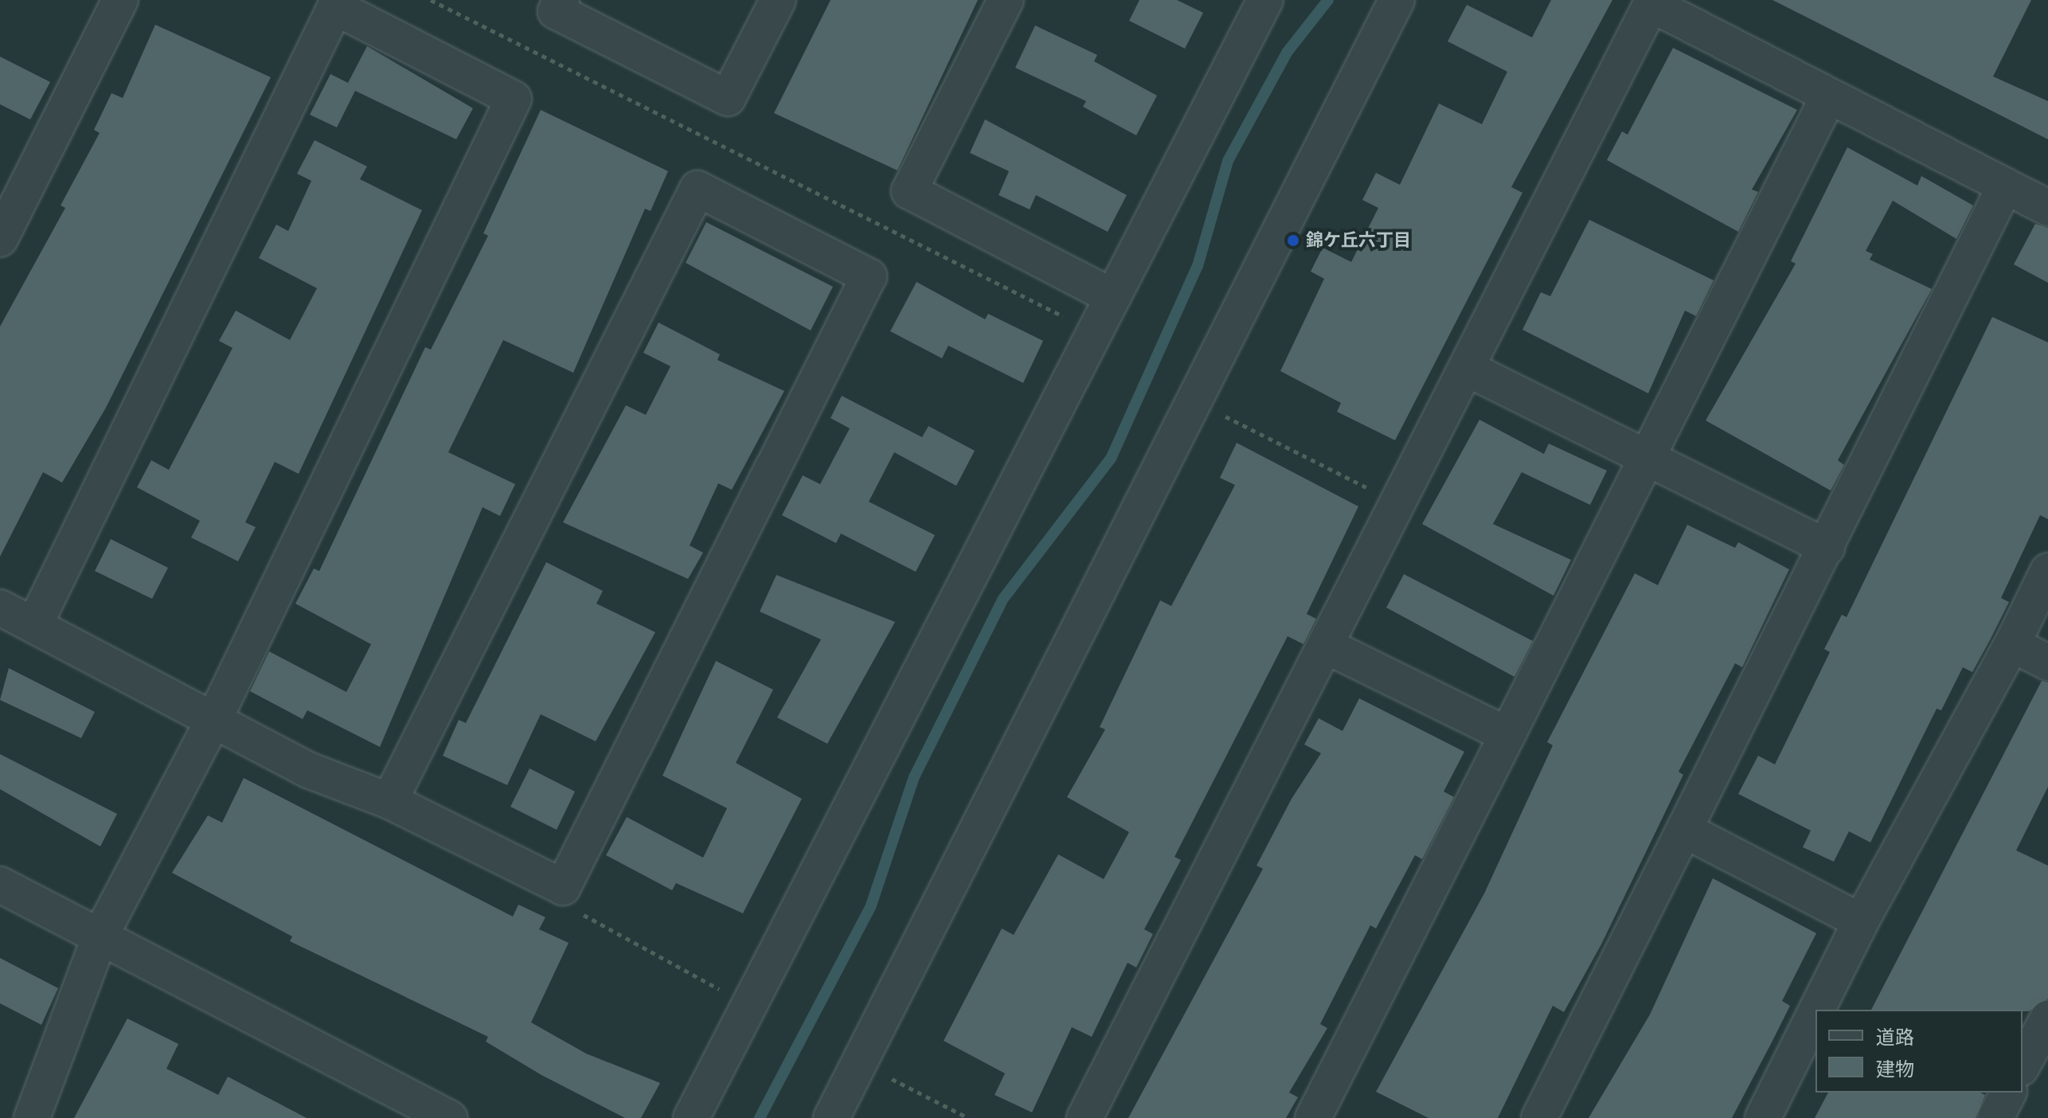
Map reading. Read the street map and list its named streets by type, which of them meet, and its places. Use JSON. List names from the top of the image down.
{
  "places": ["錦ケ丘六丁目"],
  "legend": ["道路", "建物"]
}
